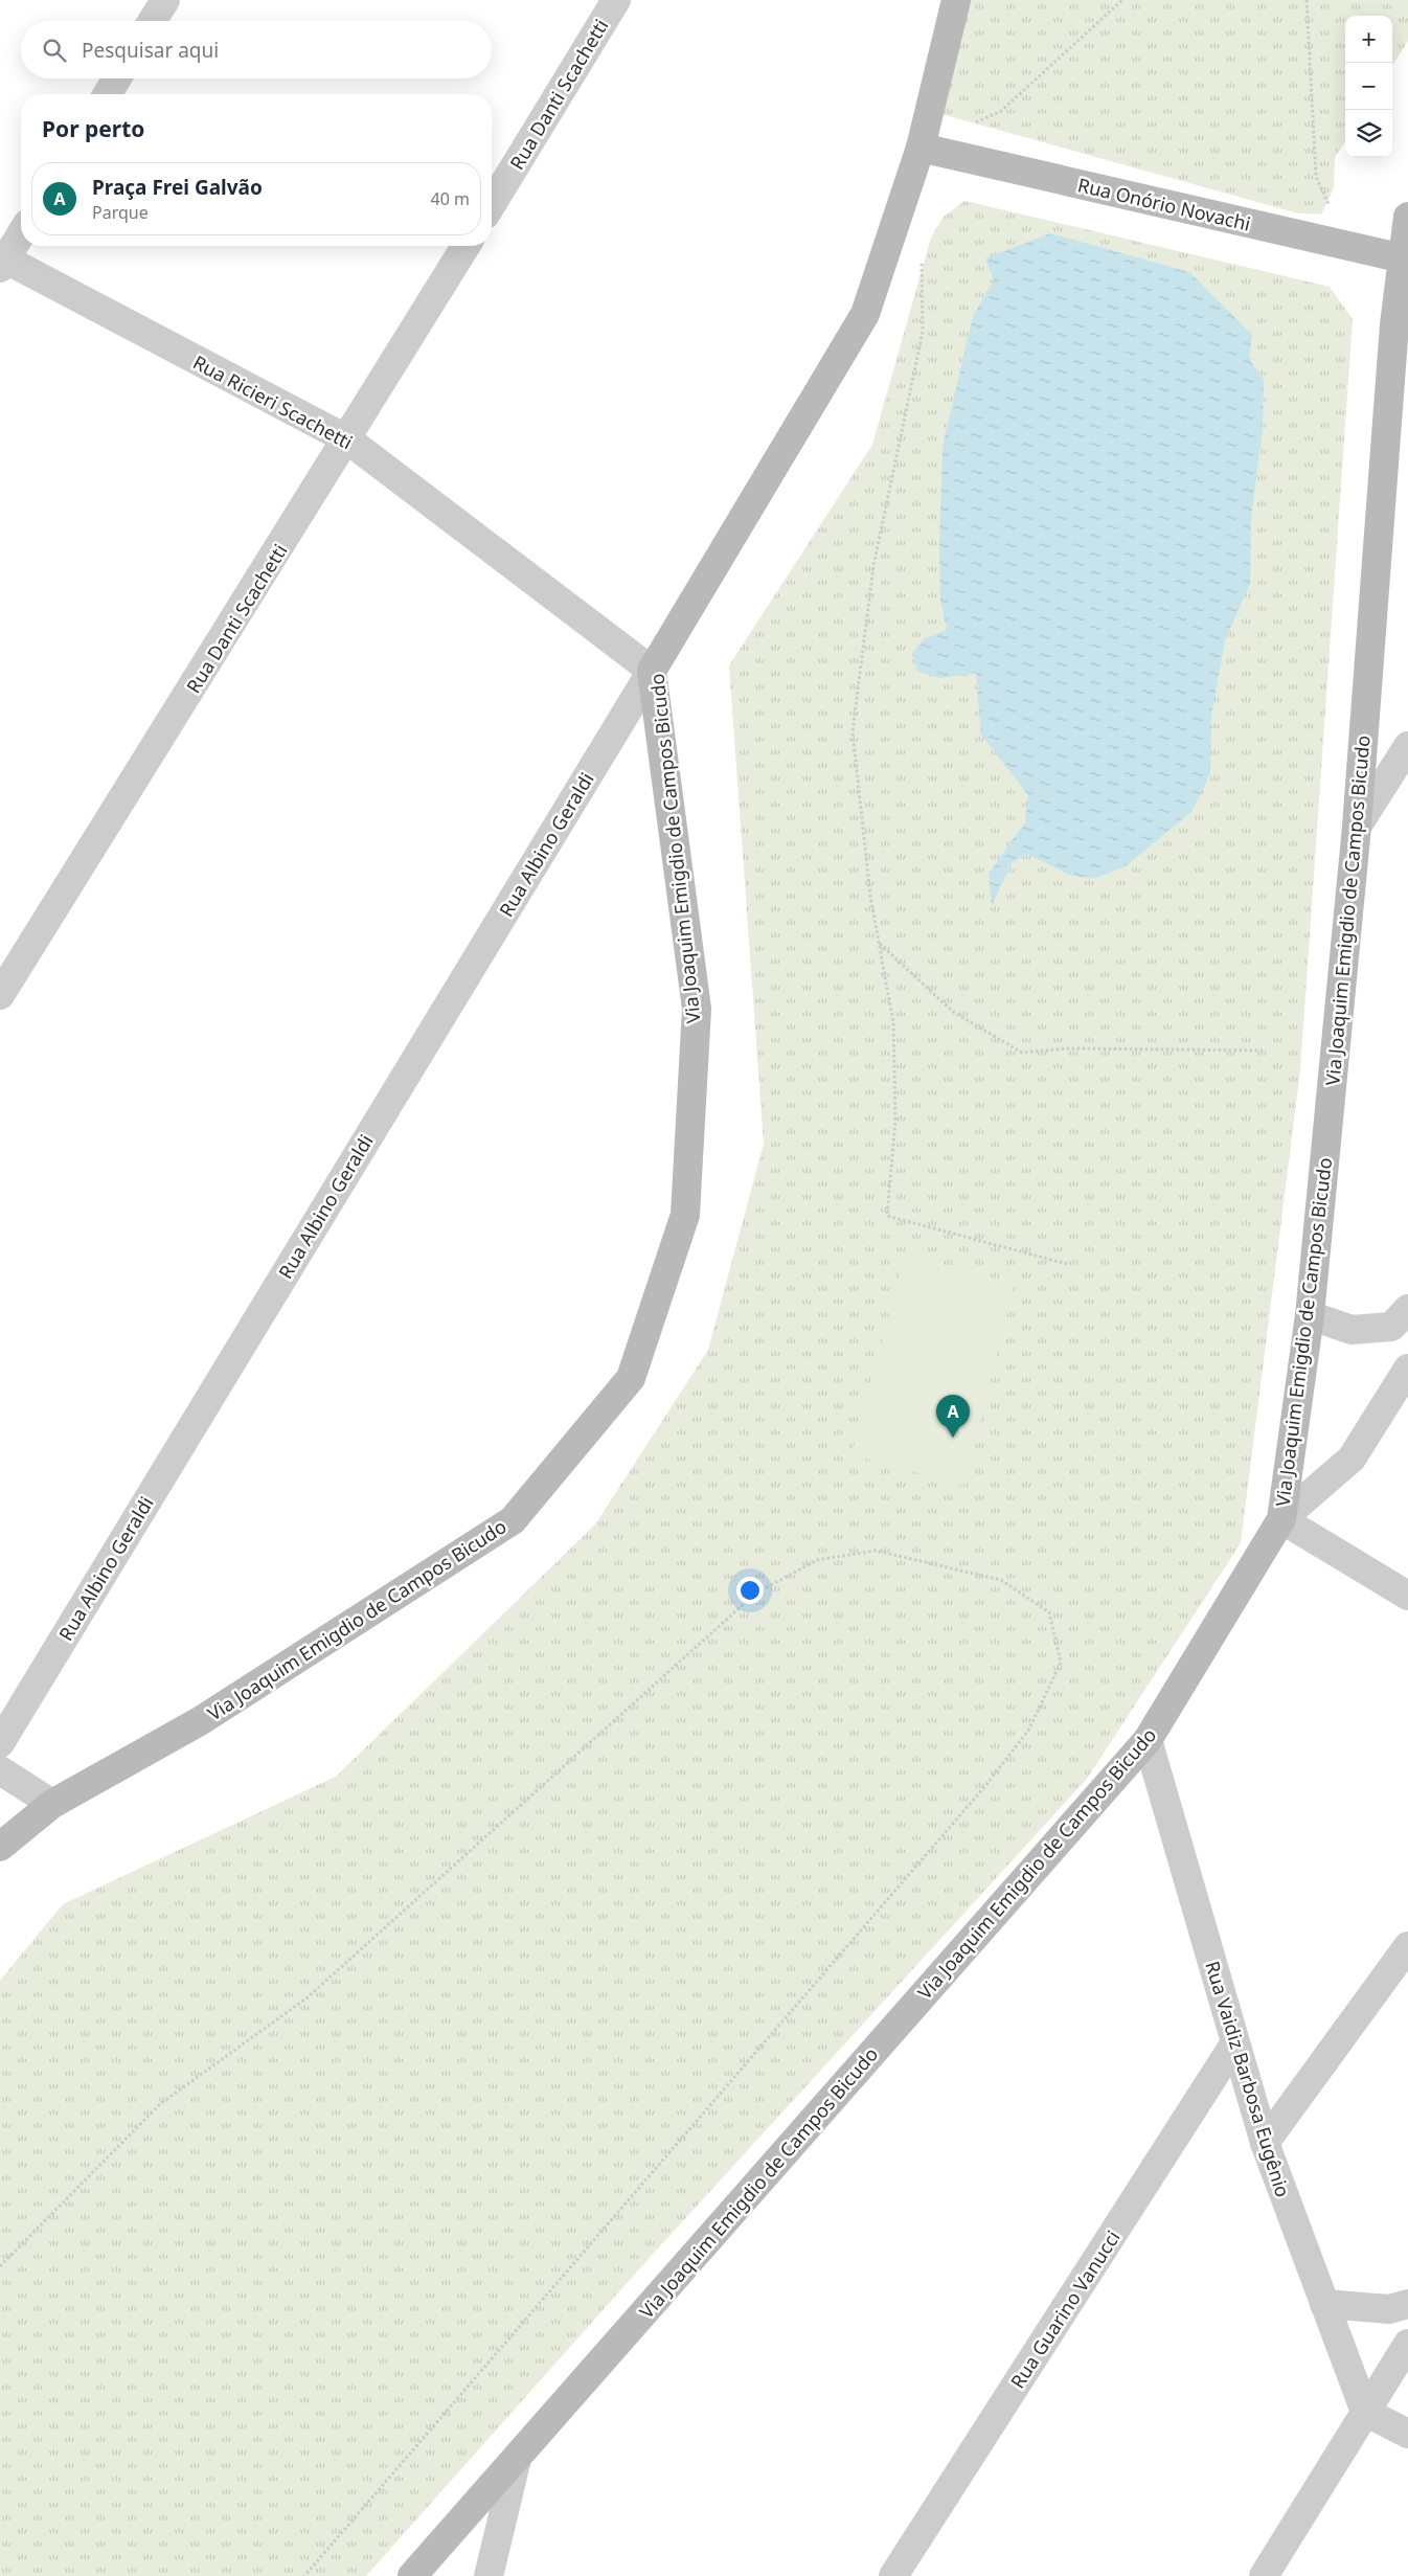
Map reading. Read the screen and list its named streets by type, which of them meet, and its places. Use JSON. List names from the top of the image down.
{
  "streets": {
    "street": [
      "Rua Danti Scachetti",
      "Rua Onório Novachi",
      "Rua Ricieri Scachetti",
      "Rua Albino Geraldi",
      "Via Joaquim Emigdio de Campos Bicudo",
      "Rua Vaidiz Barbosa Eugênio",
      "Rua Guarino Vanucci"
    ]
  },
  "crossings": [
    ["Rua Danti Scachetti", "Rua Ricieri Scachetti"],
    ["Rua Onório Novachi", "Via Joaquim Emigdio de Campos Bicudo"],
    ["Rua Ricieri Scachetti", "Rua Albino Geraldi"],
    ["Rua Ricieri Scachetti", "Via Joaquim Emigdio de Campos Bicudo"],
    ["Rua Albino Geraldi", "Via Joaquim Emigdio de Campos Bicudo"],
    ["Via Joaquim Emigdio de Campos Bicudo", "Rua Vaidiz Barbosa Eugênio"],
    ["Rua Vaidiz Barbosa Eugênio", "Rua Guarino Vanucci"]
  ],
  "page": {
    "map_buttons": ["+", "−"],
    "search": "Pesquisar aqui",
    "heading": "Por perto",
    "list": [
      {
        "mark": "A",
        "name": "Praça Frei Galvão",
        "note": "Parque",
        "value": "40 m"
      }
    ],
    "pins": "A"
  }
}
